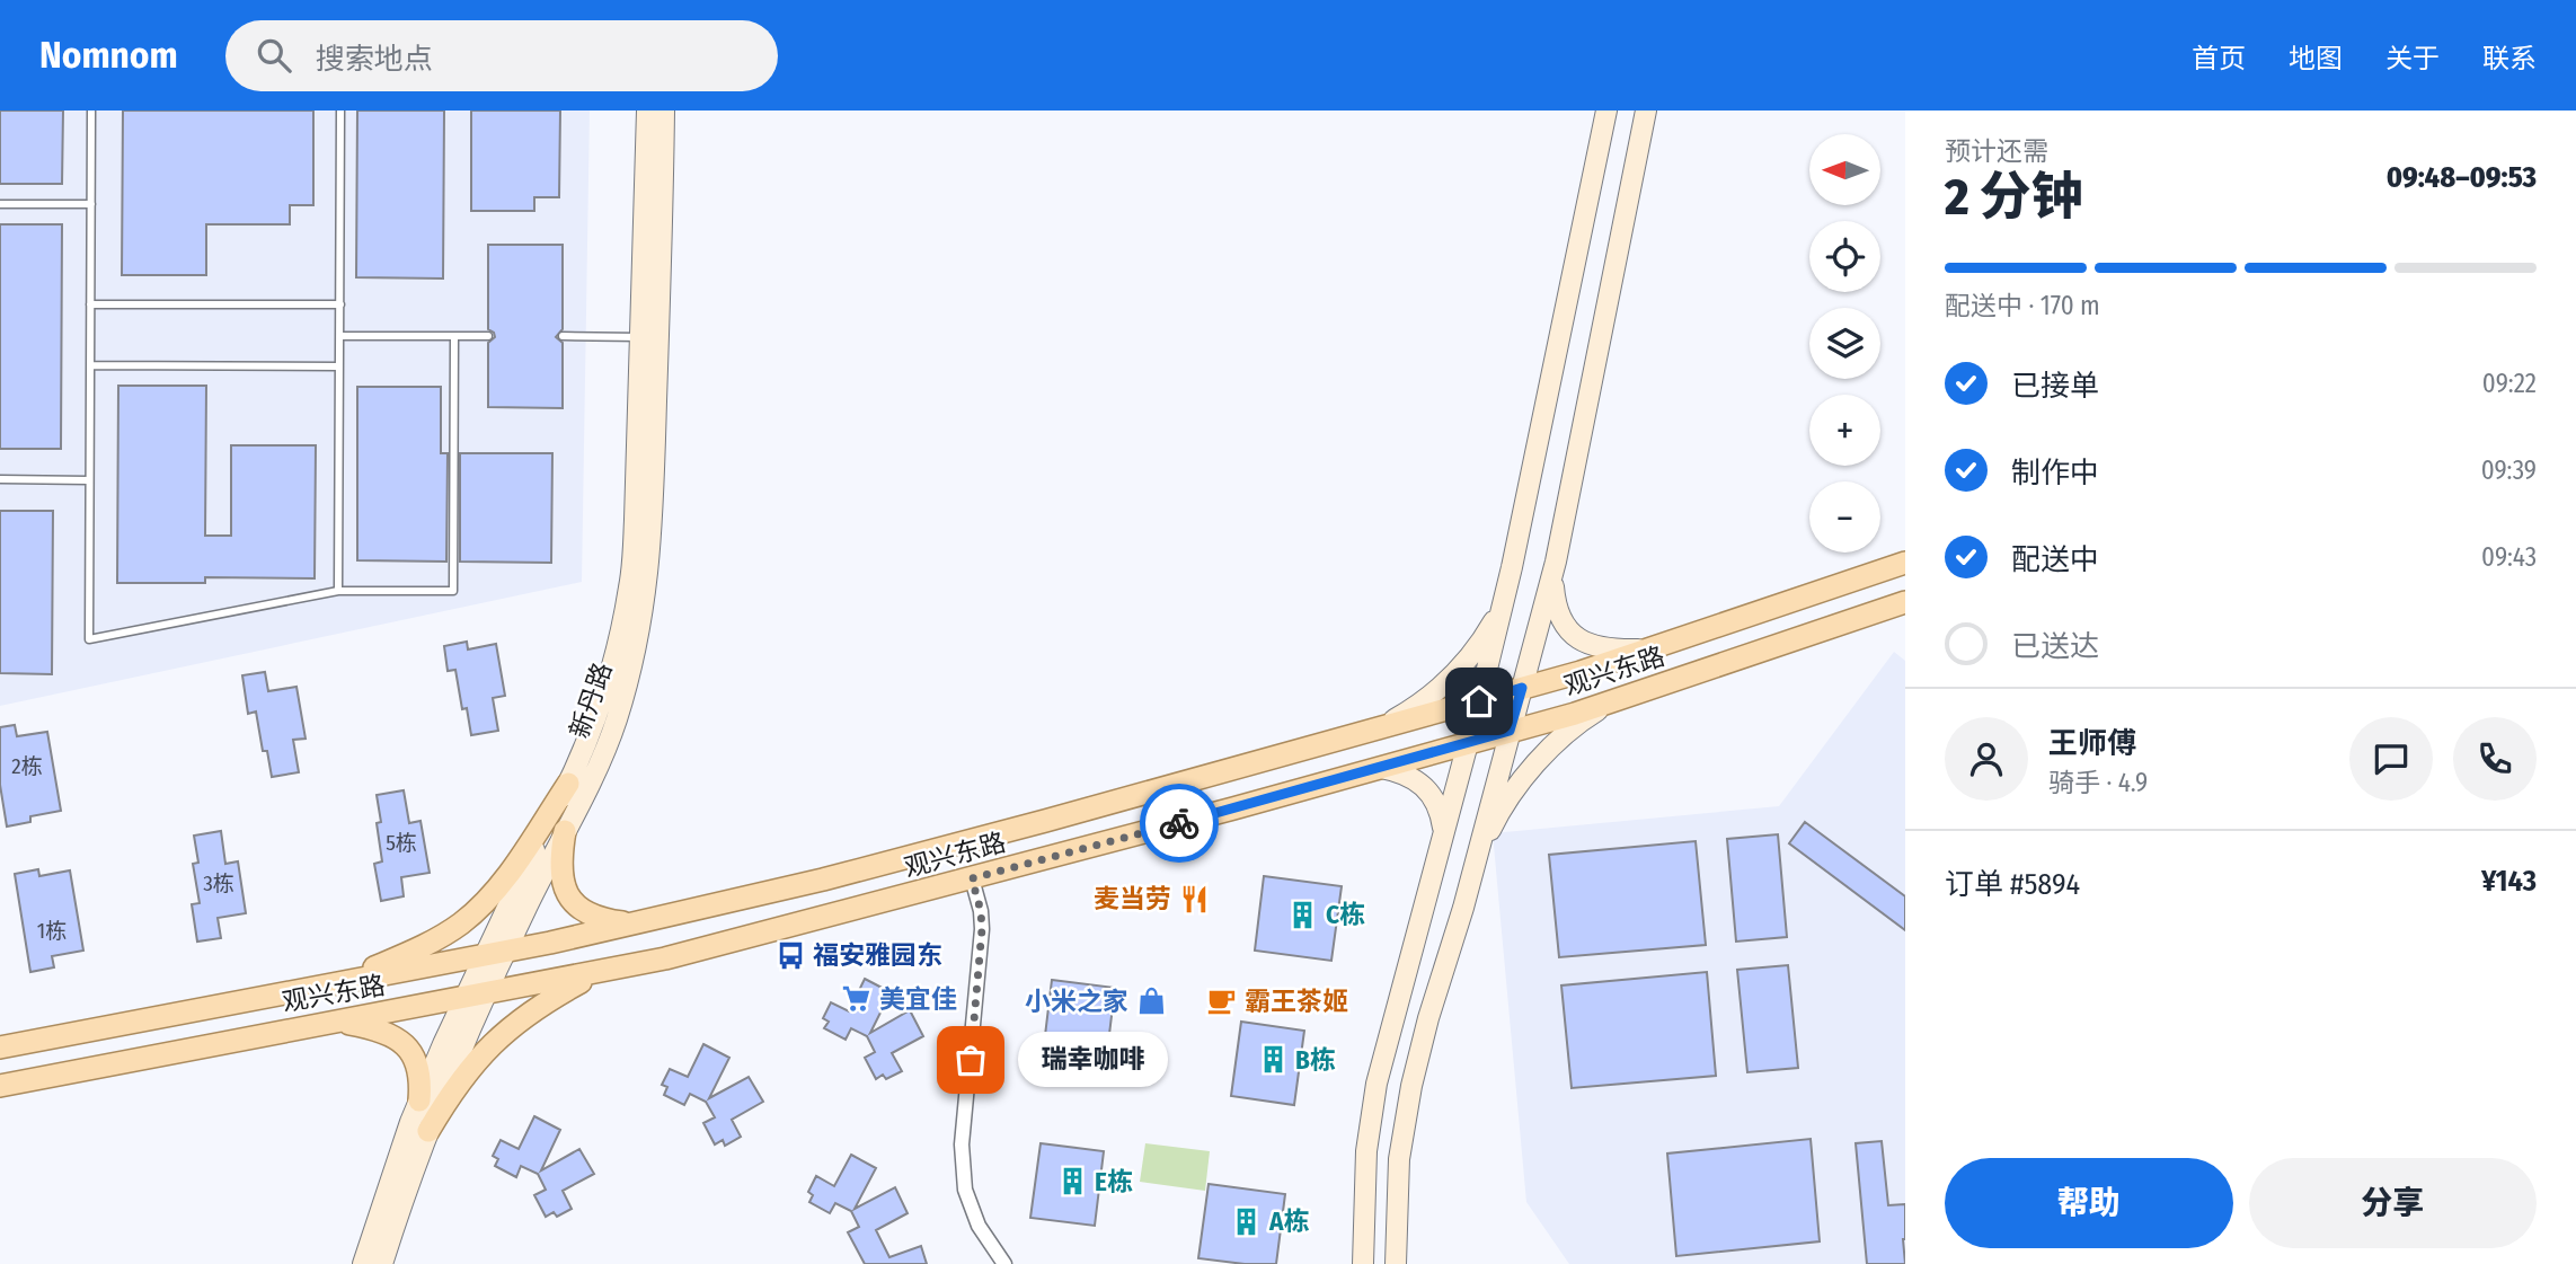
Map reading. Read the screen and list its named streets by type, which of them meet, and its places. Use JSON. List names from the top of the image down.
{
  "streets": {
    "main road": ["观兴东路"],
    "street": ["新丹路"]
  },
  "crossings": [
    ["观兴东路", "新丹路"]
  ],
  "places": {
    "restaurant": ["麦当劳"],
    "building": [
      "C栋",
      "B栋",
      "E栋",
      "A栋"
    ],
    "bus stop": ["福安雅园东"],
    "supermarket": ["美宜佳"],
    "shop": ["小米之家"],
    "cafe": ["霸王茶姬"],
    "other": ["瑞幸咖啡"]
  },
  "house_numbers": [
    "2栋",
    "5栋",
    "3栋",
    "1栋"
  ],
  "north": "left",
  "page": {
    "header": "Nomnom",
    "search": "搜索地点",
    "nav": [
      "首页",
      "地图",
      "关于",
      "联系"
    ],
    "heading": ["2 分钟", "预计还需", "09:48–09:53"],
    "panel": [
      "王师傅",
      "骑手 · 4.9",
      "订单 #5894",
      "¥143"
    ],
    "map_buttons": ["+", "−"],
    "bar": "配送中 · 170 m",
    "list": [
      ["已接单", "09:22"],
      ["制作中", "09:39"],
      ["配送中", "09:43"],
      "已送达"
    ],
    "bubble": "瑞幸咖啡",
    "buttons": ["帮助", "分享"]
  }
}
